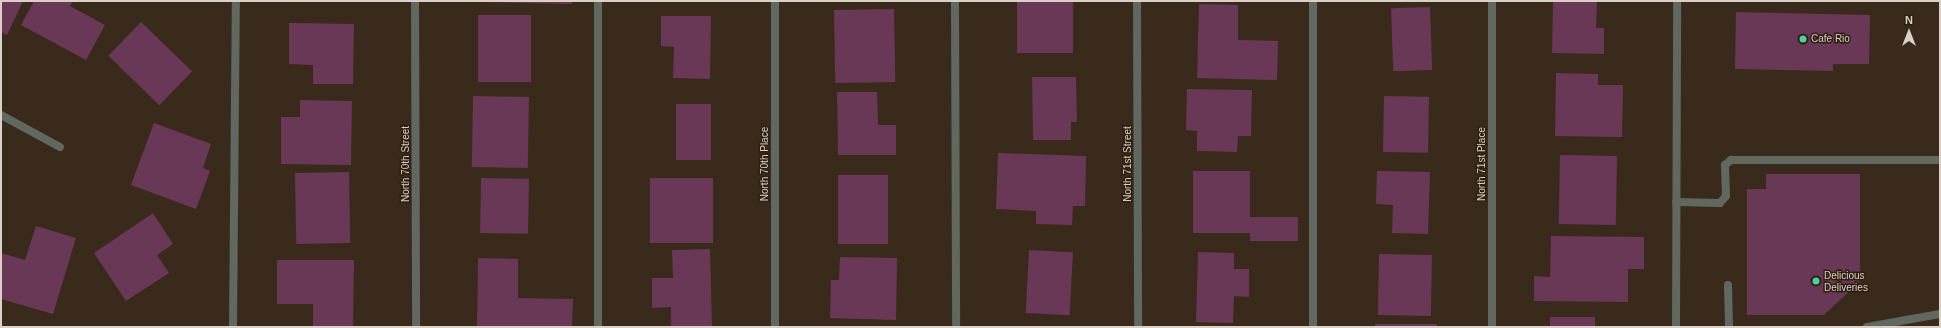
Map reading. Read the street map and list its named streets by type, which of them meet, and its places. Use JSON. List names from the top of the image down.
{
  "streets": {
    "street": [
      "North 70th Street",
      "North 70th Place",
      "North 71st Street",
      "North 71st Place"
    ]
  },
  "places": ["Cafe Rio", "Delicious Deliveries"],
  "north": "top"
}
